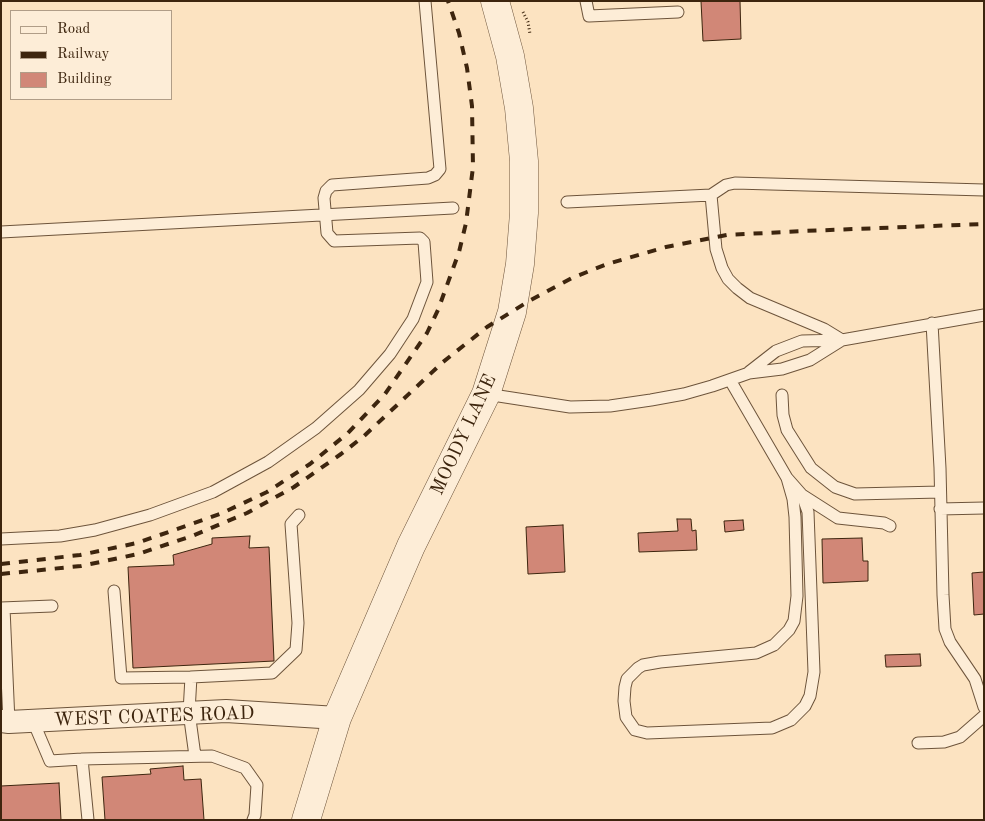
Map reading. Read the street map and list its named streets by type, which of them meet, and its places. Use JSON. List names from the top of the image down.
{
  "streets": {
    "street": ["MOODY LANE", "WEST COATES ROAD"]
  },
  "crossings": [
    ["MOODY LANE", "WEST COATES ROAD"]
  ],
  "legend": ["Road", "Railway", "Building"]
}
